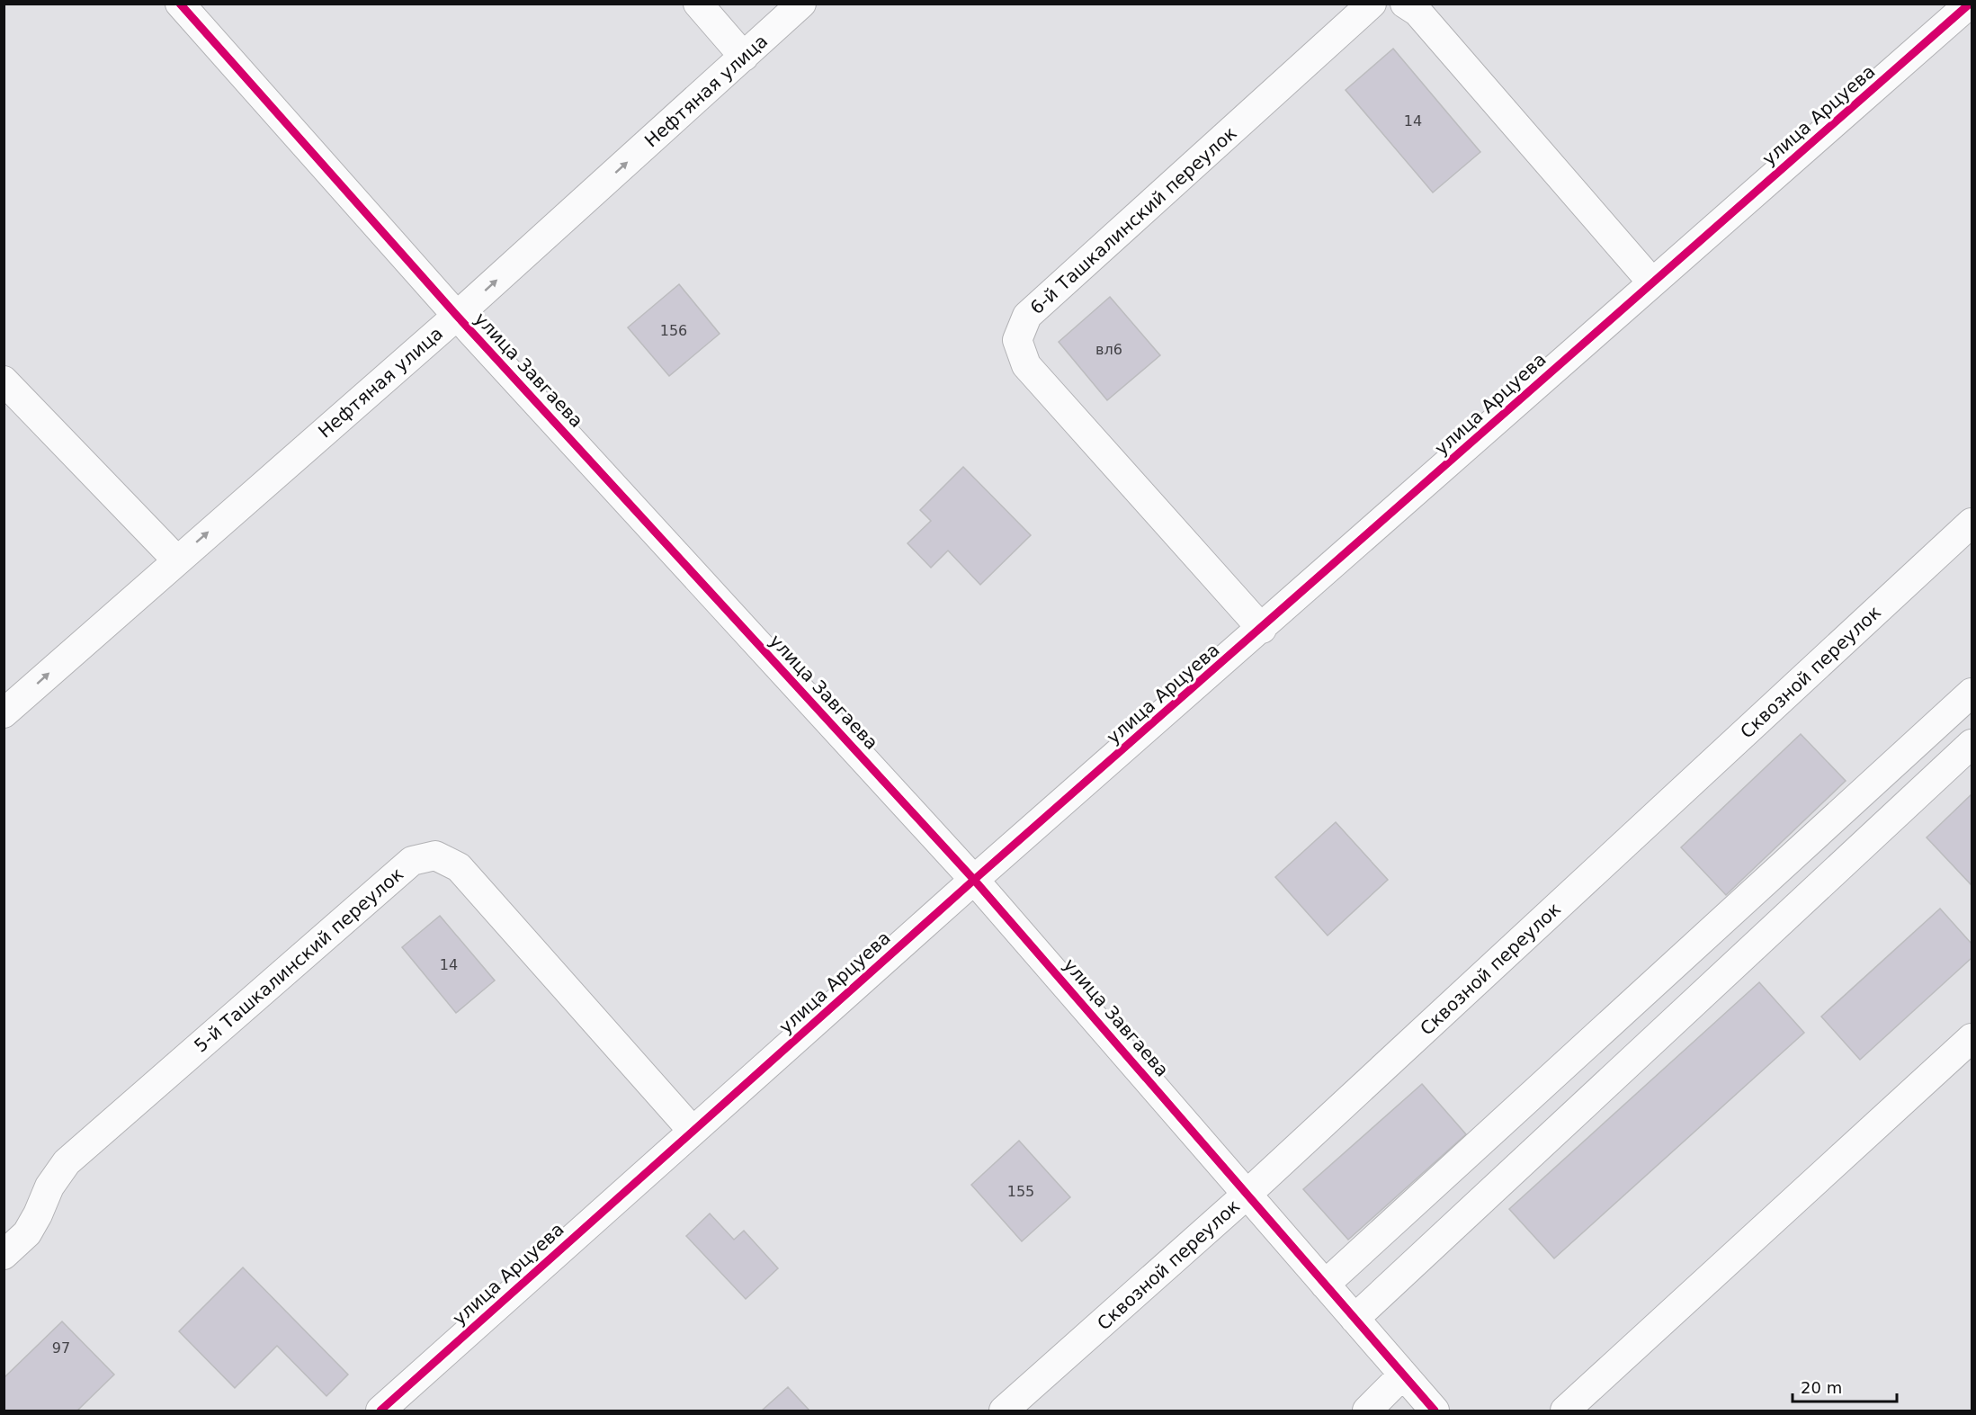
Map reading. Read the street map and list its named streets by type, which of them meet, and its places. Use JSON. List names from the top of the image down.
{
  "streets": {
    "street": [
      "Нефтяная улица",
      "улица Арцуева",
      "6-й Ташкалинский переулок",
      "улица Завгаева",
      "Сквозной переулок",
      "5-й Ташкалинский переулок"
    ]
  },
  "crossings": [
    ["Нефтяная улица", "улица Завгаева"],
    ["улица Арцуева", "6-й Ташкалинский переулок"],
    ["улица Арцуева", "улица Завгаева"],
    ["улица Арцуева", "5-й Ташкалинский переулок"],
    ["улица Завгаева", "Сквозной переулок"]
  ],
  "one_way": ["Нефтяная улица"],
  "house_numbers": [
    "14",
    "156",
    "вл6",
    "14",
    "155",
    "97"
  ],
  "scale_bar": "20 m"
}
